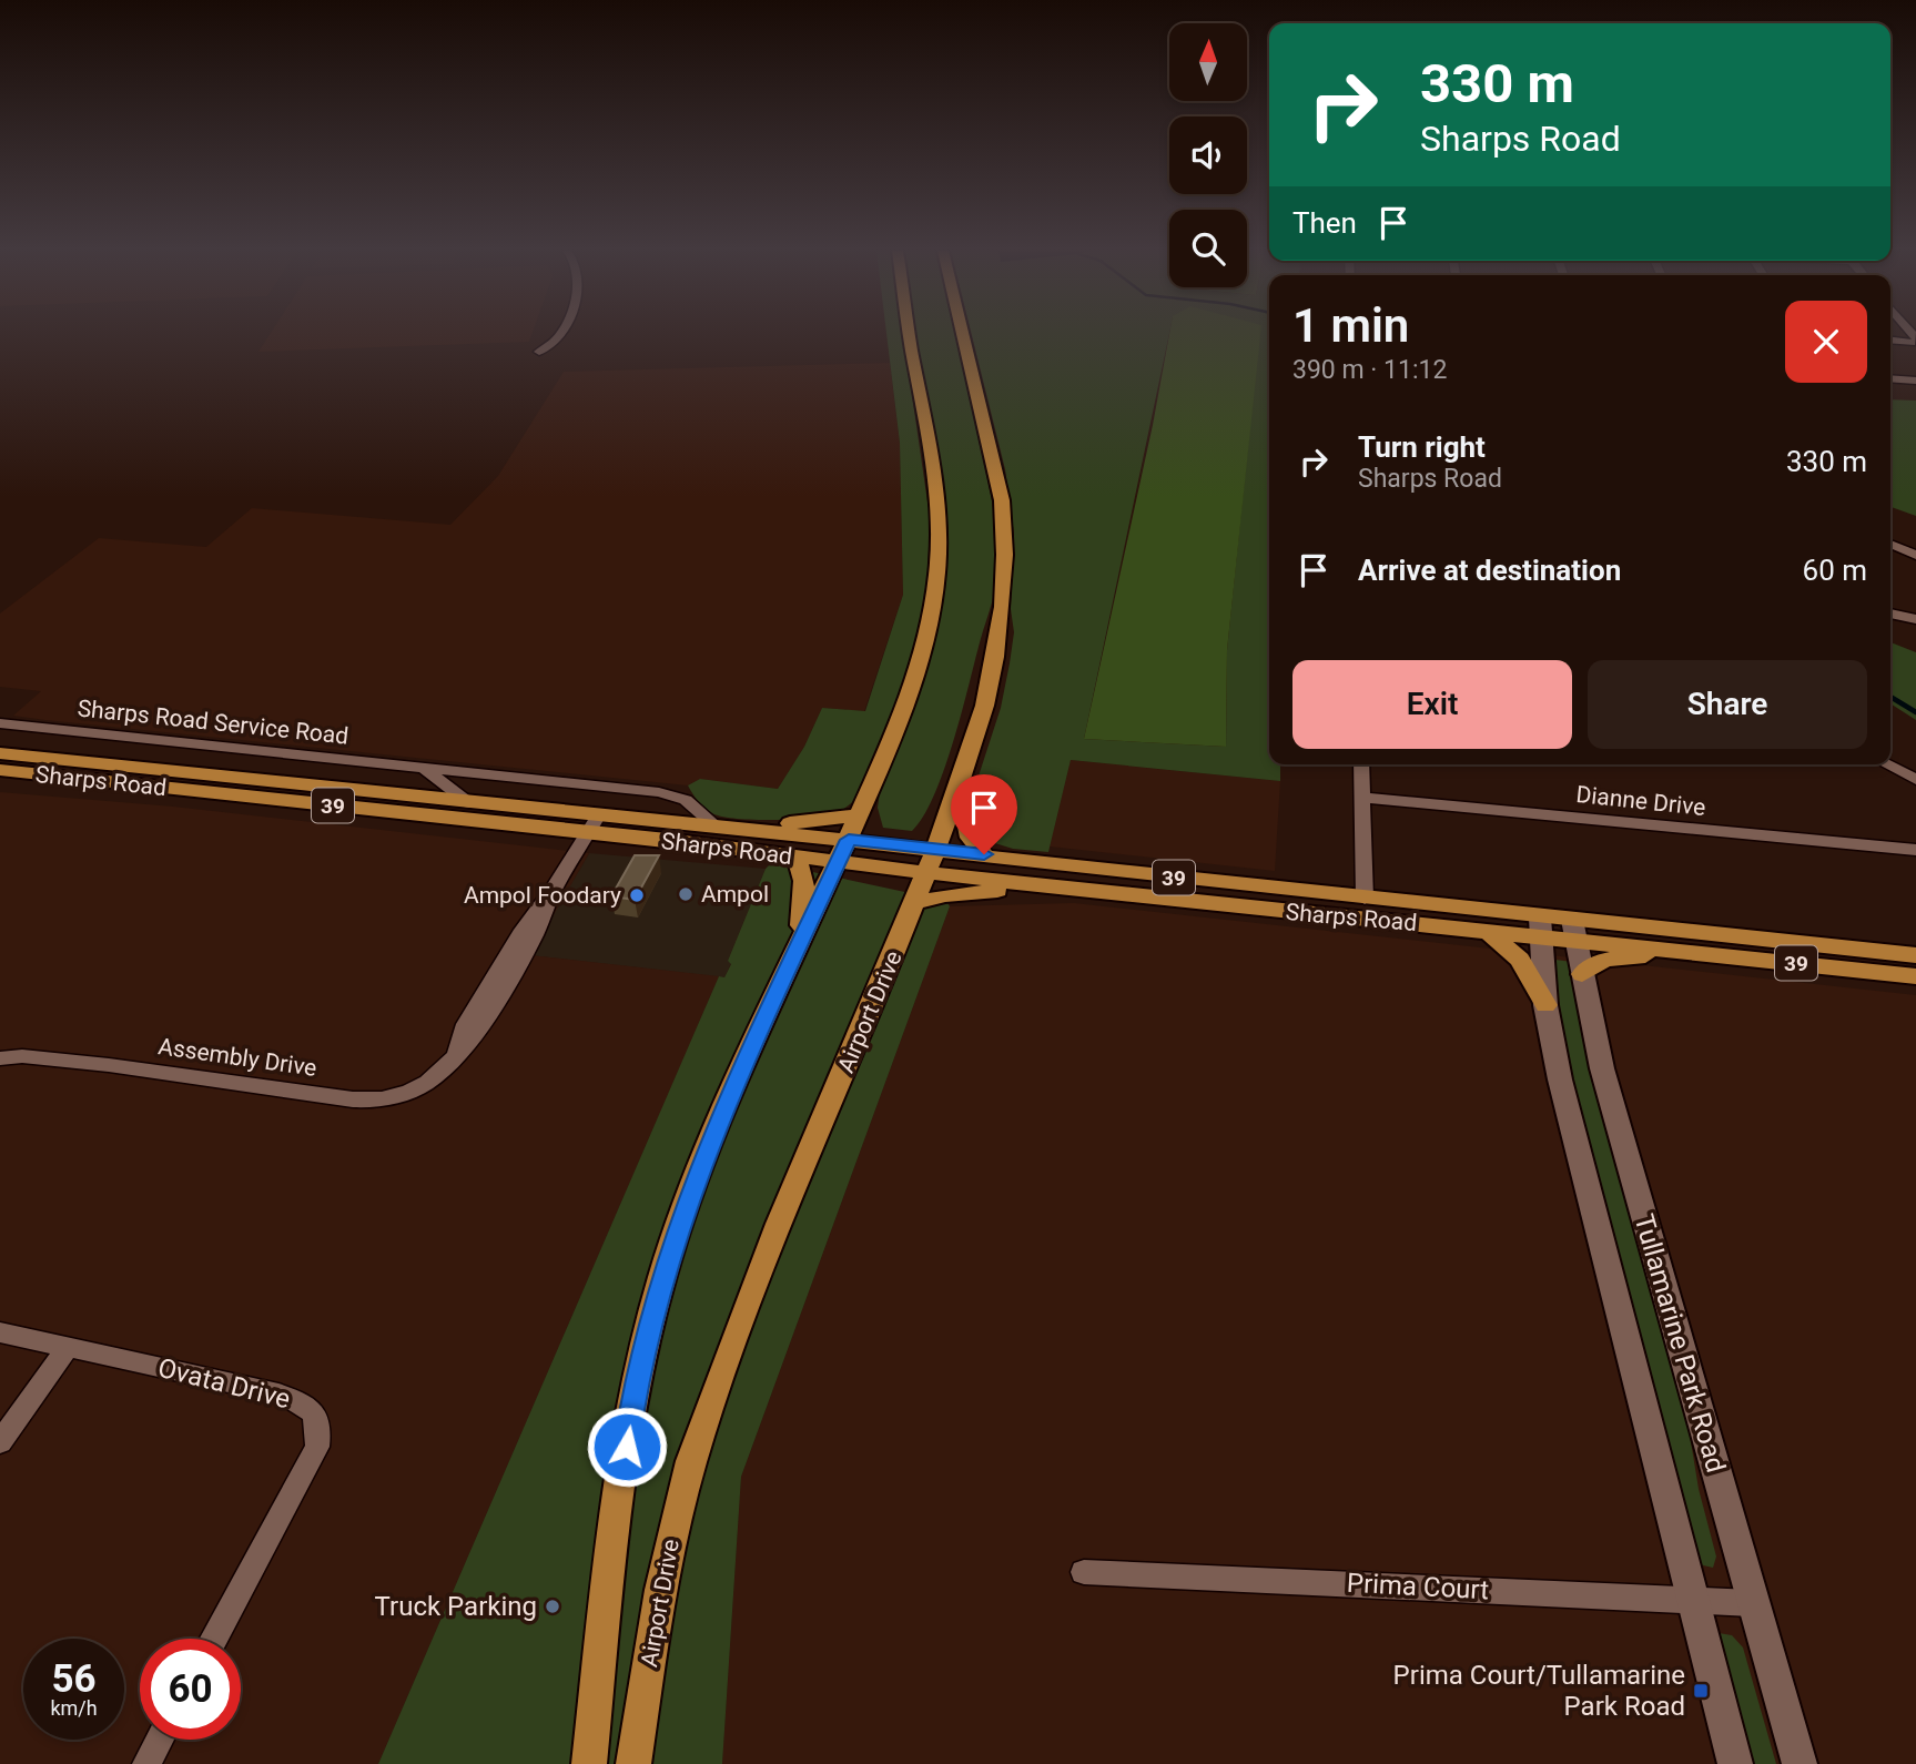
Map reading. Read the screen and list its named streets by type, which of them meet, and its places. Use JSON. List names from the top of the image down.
{
  "streets": {
    "main road": ["Sharps Road", "39", "Airport Drive"],
    "street": [
      "Sharps Road Service Road",
      "Dianne Drive",
      "Assembly Drive",
      "Tullamarine Park Road",
      "Ovata Drive",
      "Prima Court"
    ]
  },
  "crossings": [
    ["Sharps Road Service Road", "Sharps Road"],
    ["Sharps Road", "Airport Drive"],
    ["Sharps Road", "Assembly Drive"],
    ["Sharps Road", "Tullamarine Park Road"],
    ["Tullamarine Park Road", "Prima Court"]
  ],
  "places": {
    "other": ["Ampol", "Ampol Foodary", "Truck Parking"],
    "transit": ["Prima Court/Tullamarine Park Road"]
  },
  "north": "top",
  "page": {
    "turn": ["330 m", "Sharps Road"],
    "then": "Then",
    "heading": ["1 min", "390 m · 11:12"],
    "list": [
      {
        "name": "Turn right",
        "note": "Sharps Road",
        "value": "330 m"
      },
      {
        "name": "Arrive at destination",
        "value": "60 m"
      }
    ],
    "buttons": ["Exit", "Share"],
    "speed": "56 km/h",
    "limit": "60"
  }
}
